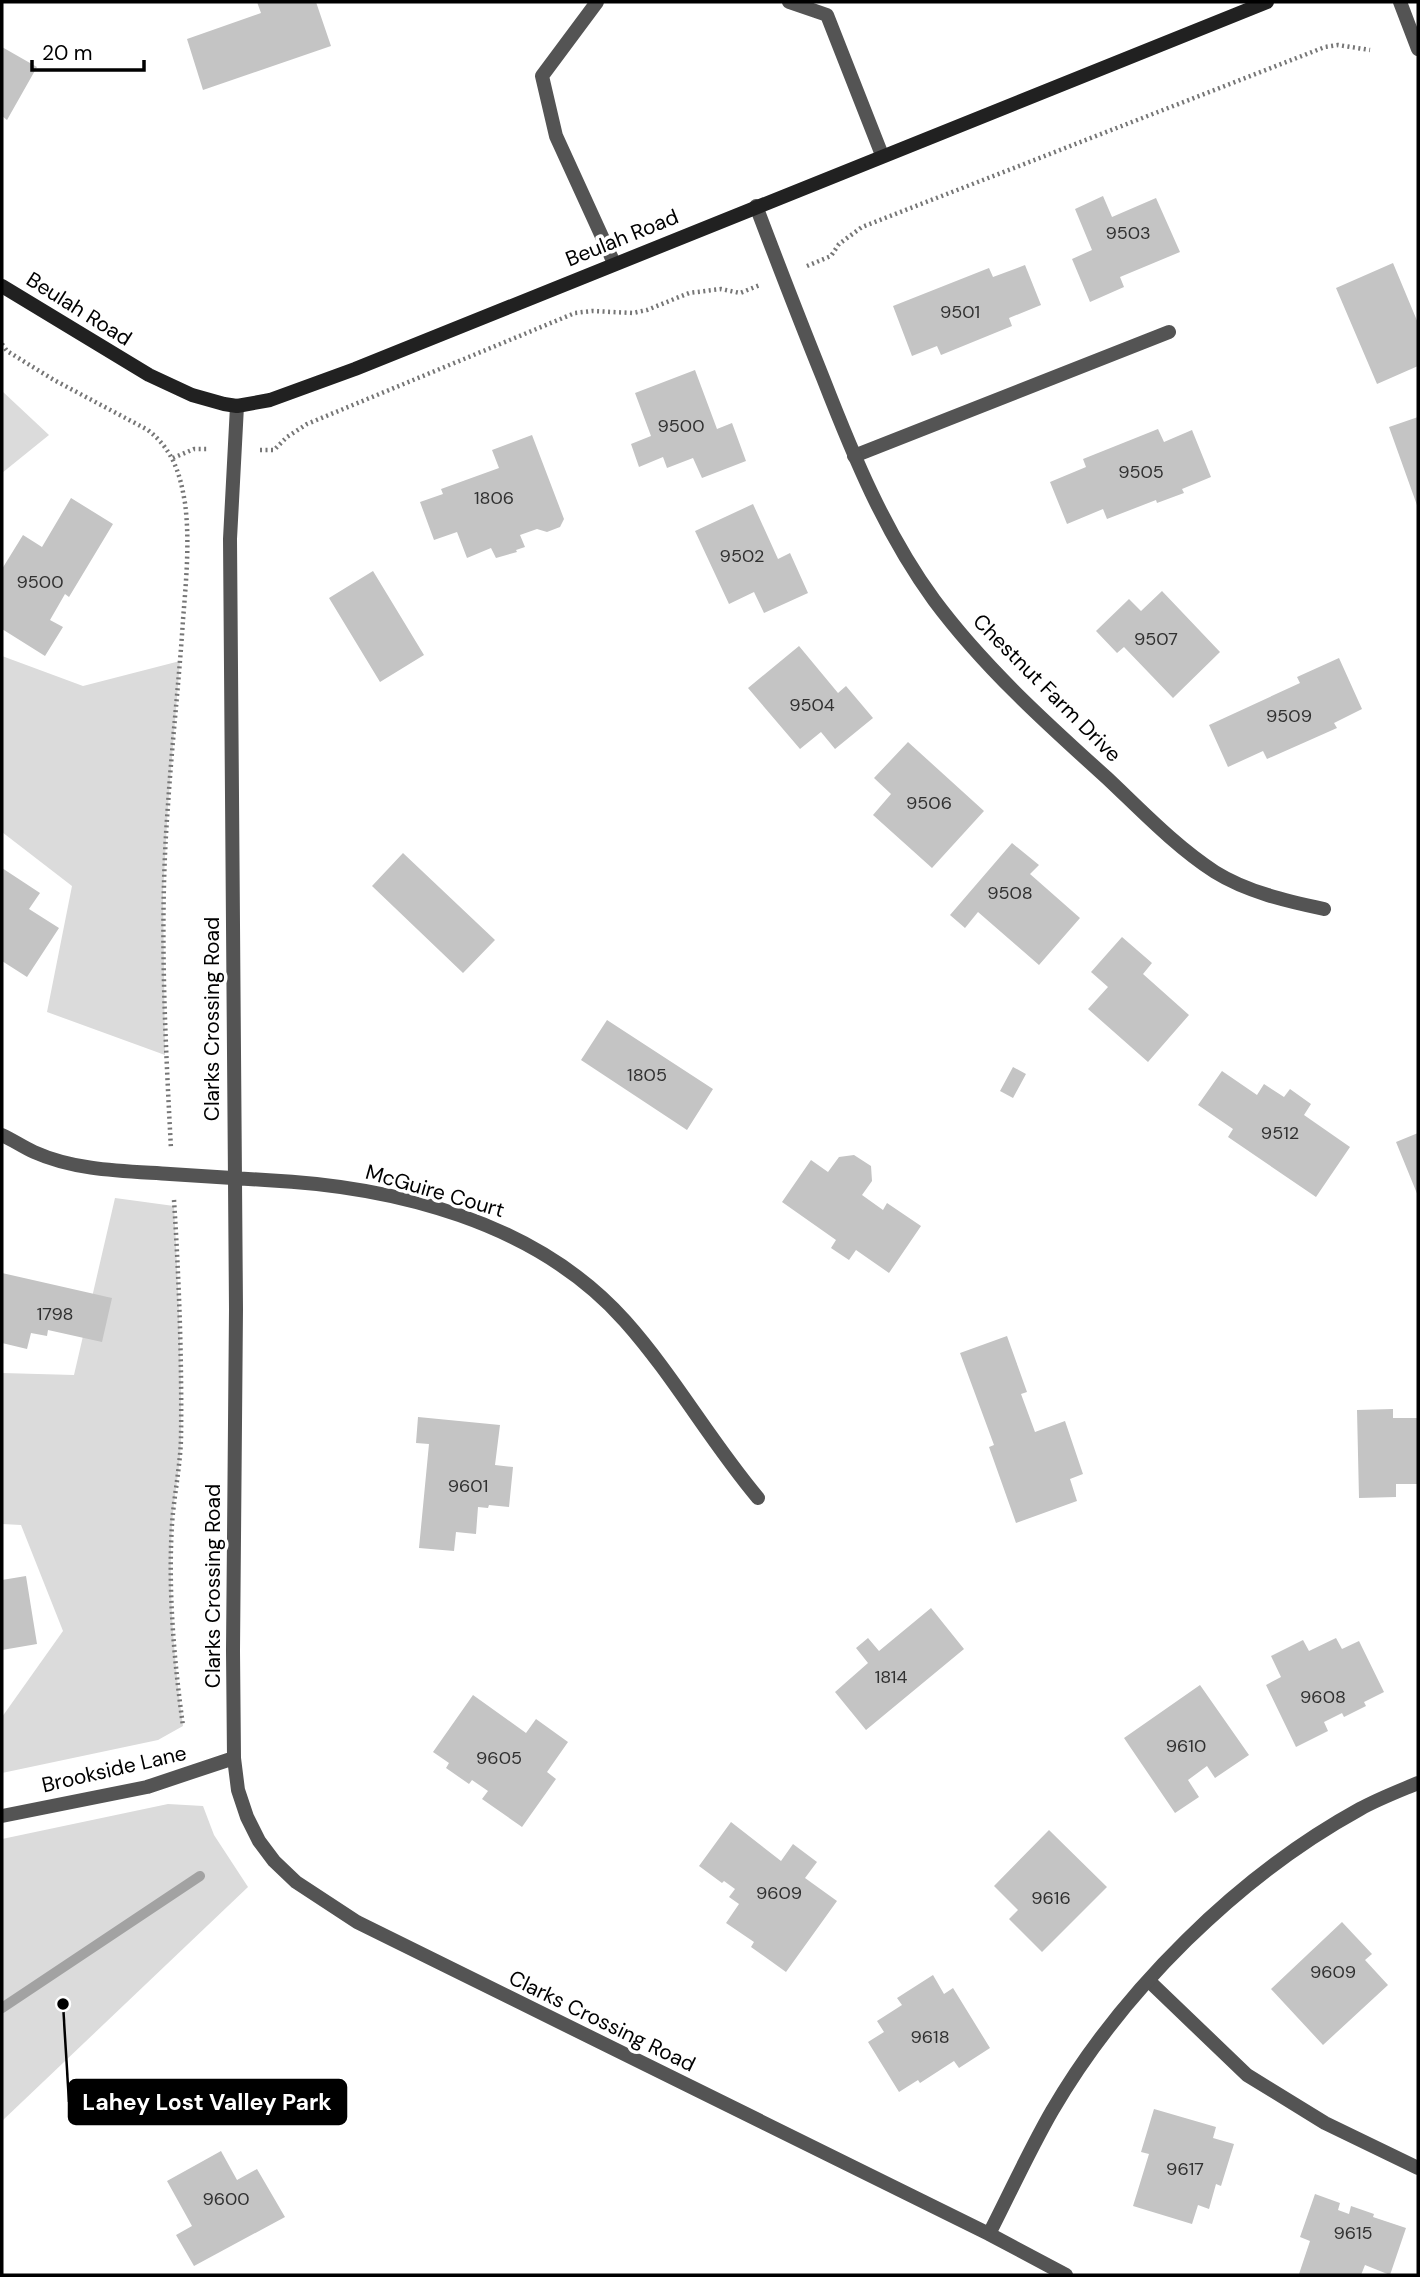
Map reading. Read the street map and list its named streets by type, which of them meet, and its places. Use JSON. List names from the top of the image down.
{
  "streets": {
    "main road": ["Beulah Road"],
    "street": [
      "Chestnut Farm Drive",
      "Clarks Crossing Road",
      "McGuire Court",
      "Brookside Lane"
    ]
  },
  "crossings": [
    ["Beulah Road", "Chestnut Farm Drive"],
    ["Beulah Road", "Clarks Crossing Road"],
    ["Clarks Crossing Road", "McGuire Court"],
    ["Clarks Crossing Road", "Brookside Lane"]
  ],
  "places": ["Lahey Lost Valley Park"],
  "house_numbers": [
    "9503",
    "9501",
    "9500",
    "9505",
    "1806",
    "9502",
    "9500",
    "9507",
    "9504",
    "9509",
    "9506",
    "9508",
    "1805",
    "9512",
    "1798",
    "9601",
    "1814",
    "9608",
    "9610",
    "9605",
    "9609",
    "9616",
    "9609",
    "9618",
    "9617",
    "9600",
    "9615"
  ],
  "scale_bar": "20 m"
}
